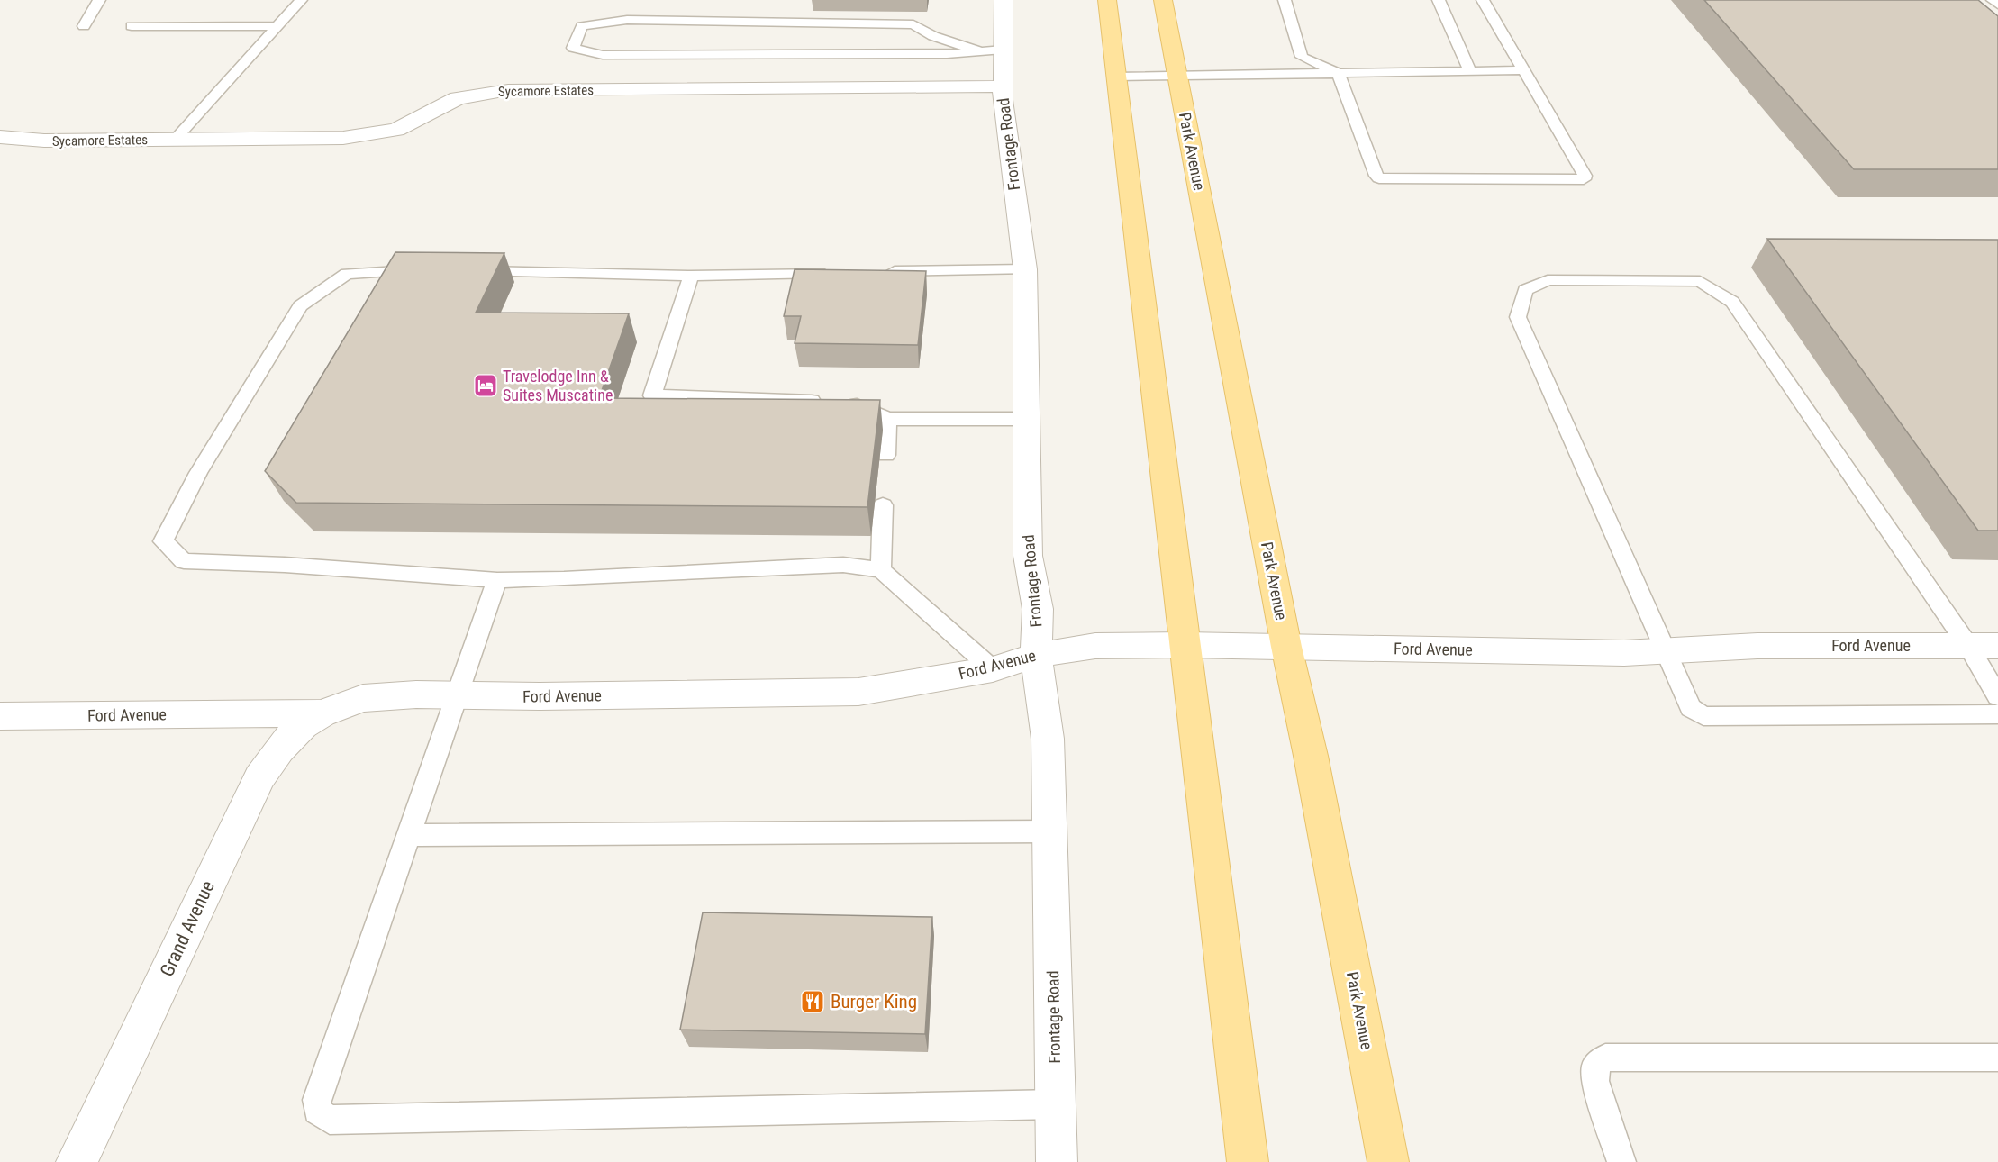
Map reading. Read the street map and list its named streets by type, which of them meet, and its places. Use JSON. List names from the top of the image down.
{
  "streets": {
    "main road": ["Park Avenue"],
    "street": [
      "Sycamore Estates",
      "Frontage Road",
      "Ford Avenue",
      "Grand Avenue"
    ]
  },
  "crossings": [
    ["Sycamore Estates", "Frontage Road"],
    ["Frontage Road", "Ford Avenue"],
    ["Park Avenue", "Ford Avenue"],
    ["Ford Avenue", "Grand Avenue"]
  ],
  "places": {
    "hotel": ["Travelodge Inn & Suites Muscatine"],
    "restaurant": ["Burger King"]
  }
}
